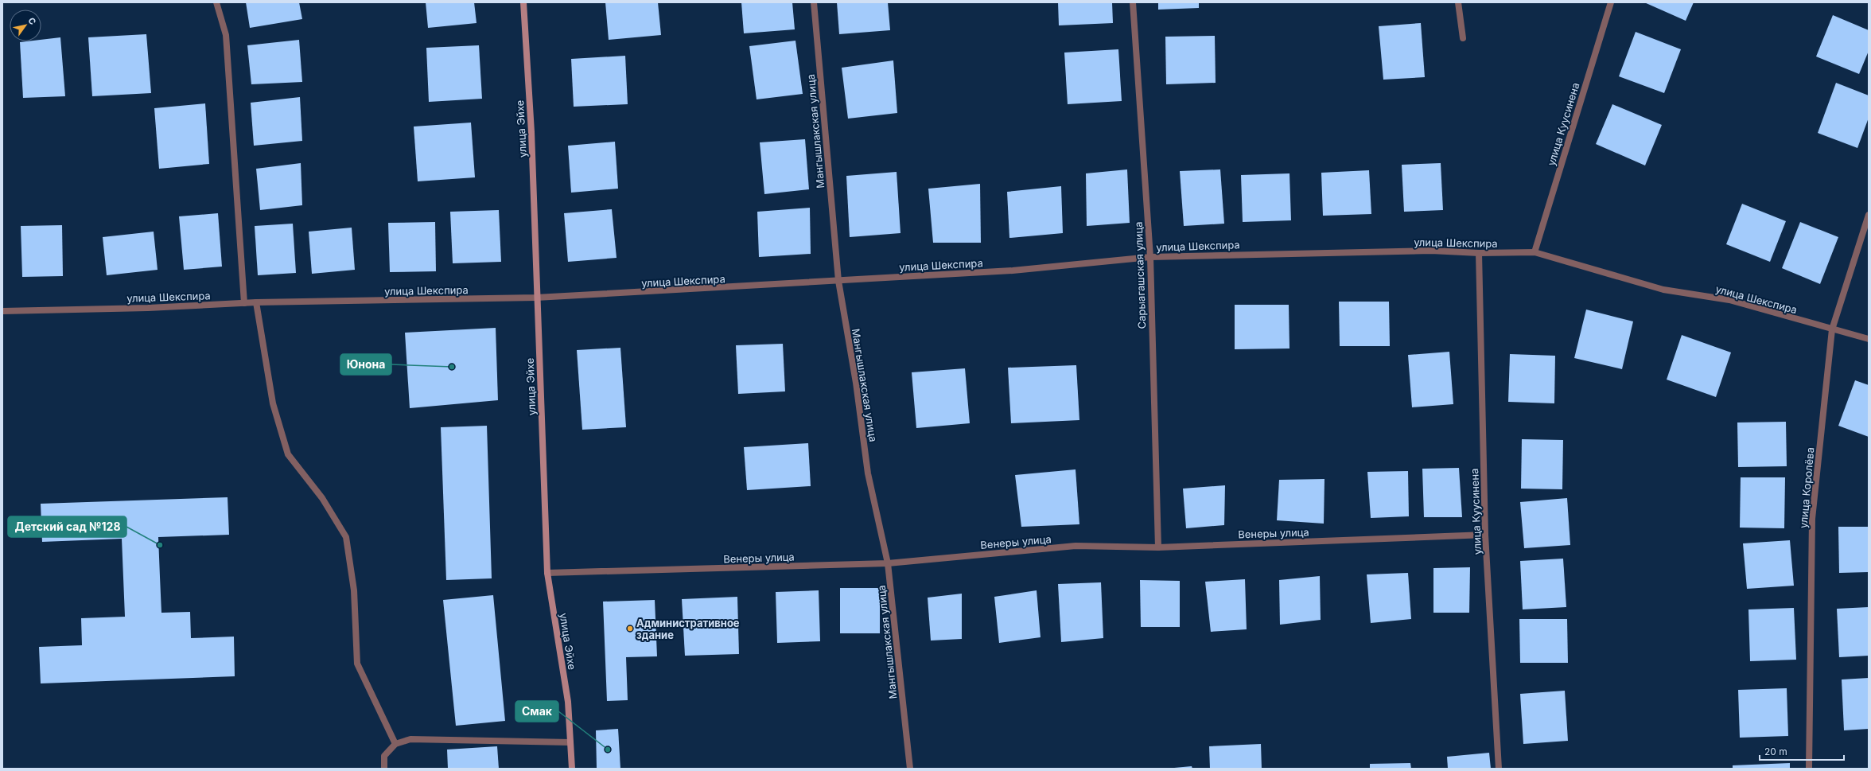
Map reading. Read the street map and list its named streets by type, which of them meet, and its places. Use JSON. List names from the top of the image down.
{
  "streets": {
    "street": [
      "улица Куусинена",
      "улица Эйхе",
      "Мангышлакская улица",
      "улица Шекспира",
      "Сарыагашская улица",
      "улица Королёва",
      "Венеры улица"
    ]
  },
  "crossings": [
    ["улица Куусинена", "улица Шекспира"],
    ["улица Куусинена", "Венеры улица"],
    ["улица Эйхе", "улица Шекспира"],
    ["улица Эйхе", "Венеры улица"],
    ["Мангышлакская улица", "улица Шекспира"],
    ["Мангышлакская улица", "Венеры улица"],
    ["улица Шекспира", "Сарыагашская улица"],
    ["улица Шекспира", "улица Королёва"],
    ["Сарыагашская улица", "Венеры улица"]
  ],
  "places": [
    "Юнона",
    "Детский сад №128",
    "Административное здание",
    "Смак"
  ],
  "scale_bar": "20 m",
  "north": "top right"
}
